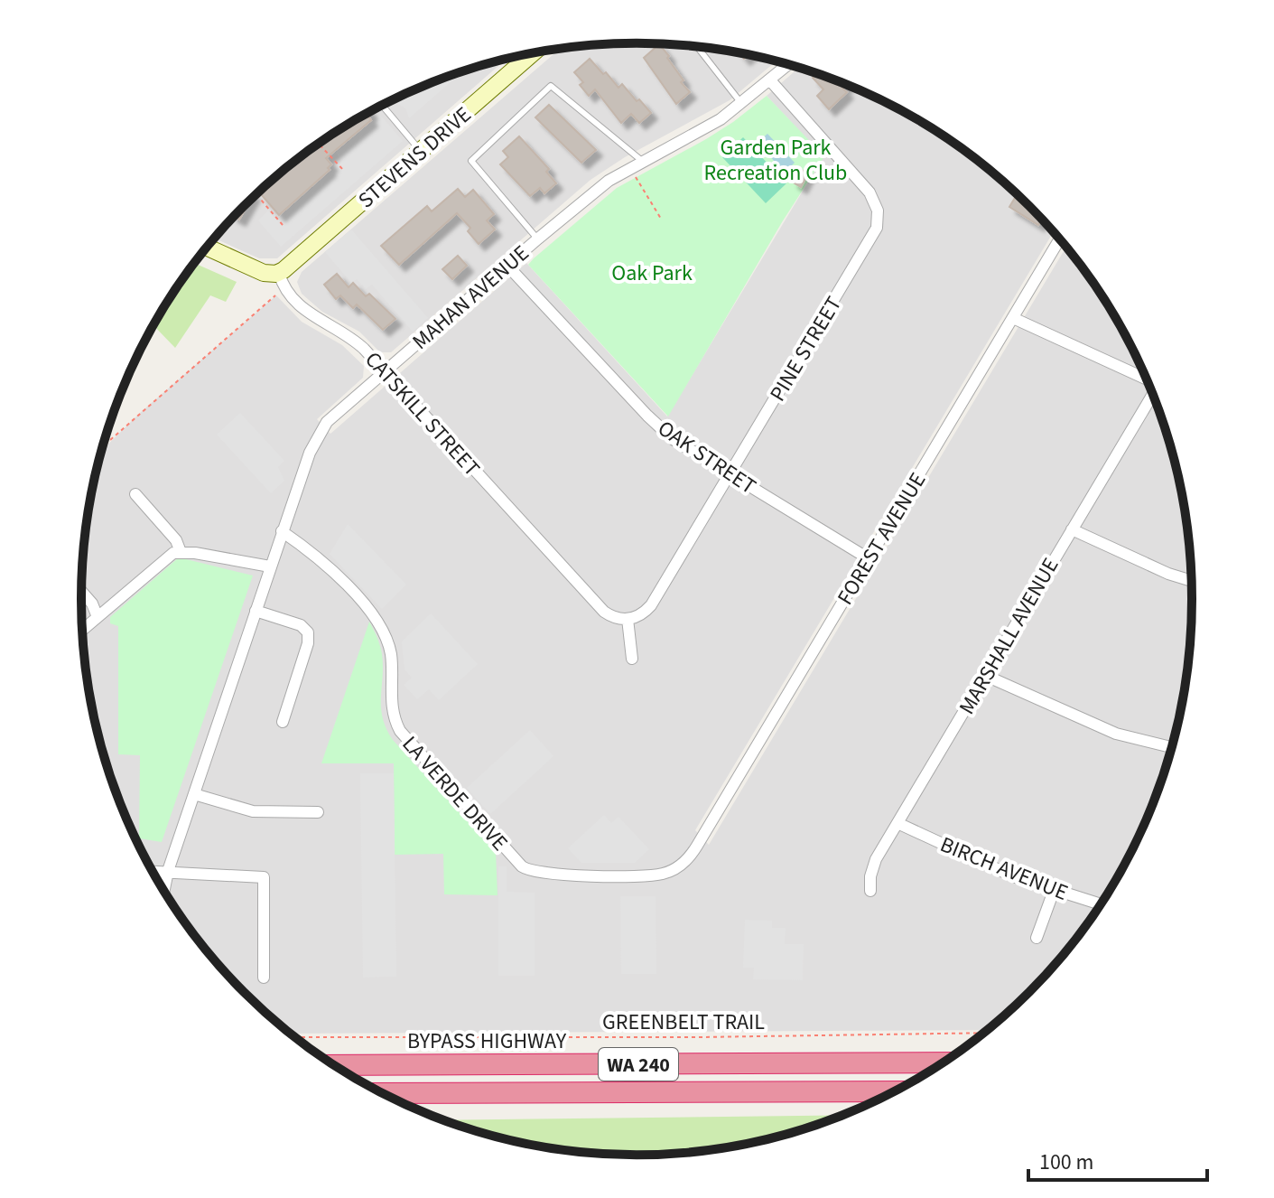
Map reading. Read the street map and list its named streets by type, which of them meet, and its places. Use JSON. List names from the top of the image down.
{
  "streets": {
    "highway": ["BYPASS HIGHWAY", "WA 240"],
    "street": [
      "STEVENS DRIVE",
      "MAHAN AVENUE",
      "PINE STREET",
      "CATSKILL STREET",
      "OAK STREET",
      "FOREST AVENUE",
      "MARSHALL AVENUE",
      "LA VERDE DRIVE",
      "BIRCH AVENUE"
    ],
    "path": ["GREENBELT TRAIL"]
  },
  "crossings": [
    ["STEVENS DRIVE", "CATSKILL STREET"],
    ["MAHAN AVENUE", "PINE STREET"],
    ["MAHAN AVENUE", "CATSKILL STREET"],
    ["MAHAN AVENUE", "OAK STREET"],
    ["MAHAN AVENUE", "LA VERDE DRIVE"],
    ["PINE STREET", "CATSKILL STREET"],
    ["PINE STREET", "OAK STREET"],
    ["OAK STREET", "FOREST AVENUE"],
    ["FOREST AVENUE", "LA VERDE DRIVE"],
    ["MARSHALL AVENUE", "BIRCH AVENUE"]
  ],
  "parks": ["Garden Park Recreation Club", "Oak Park"],
  "scale_bar": "100 m"
}
